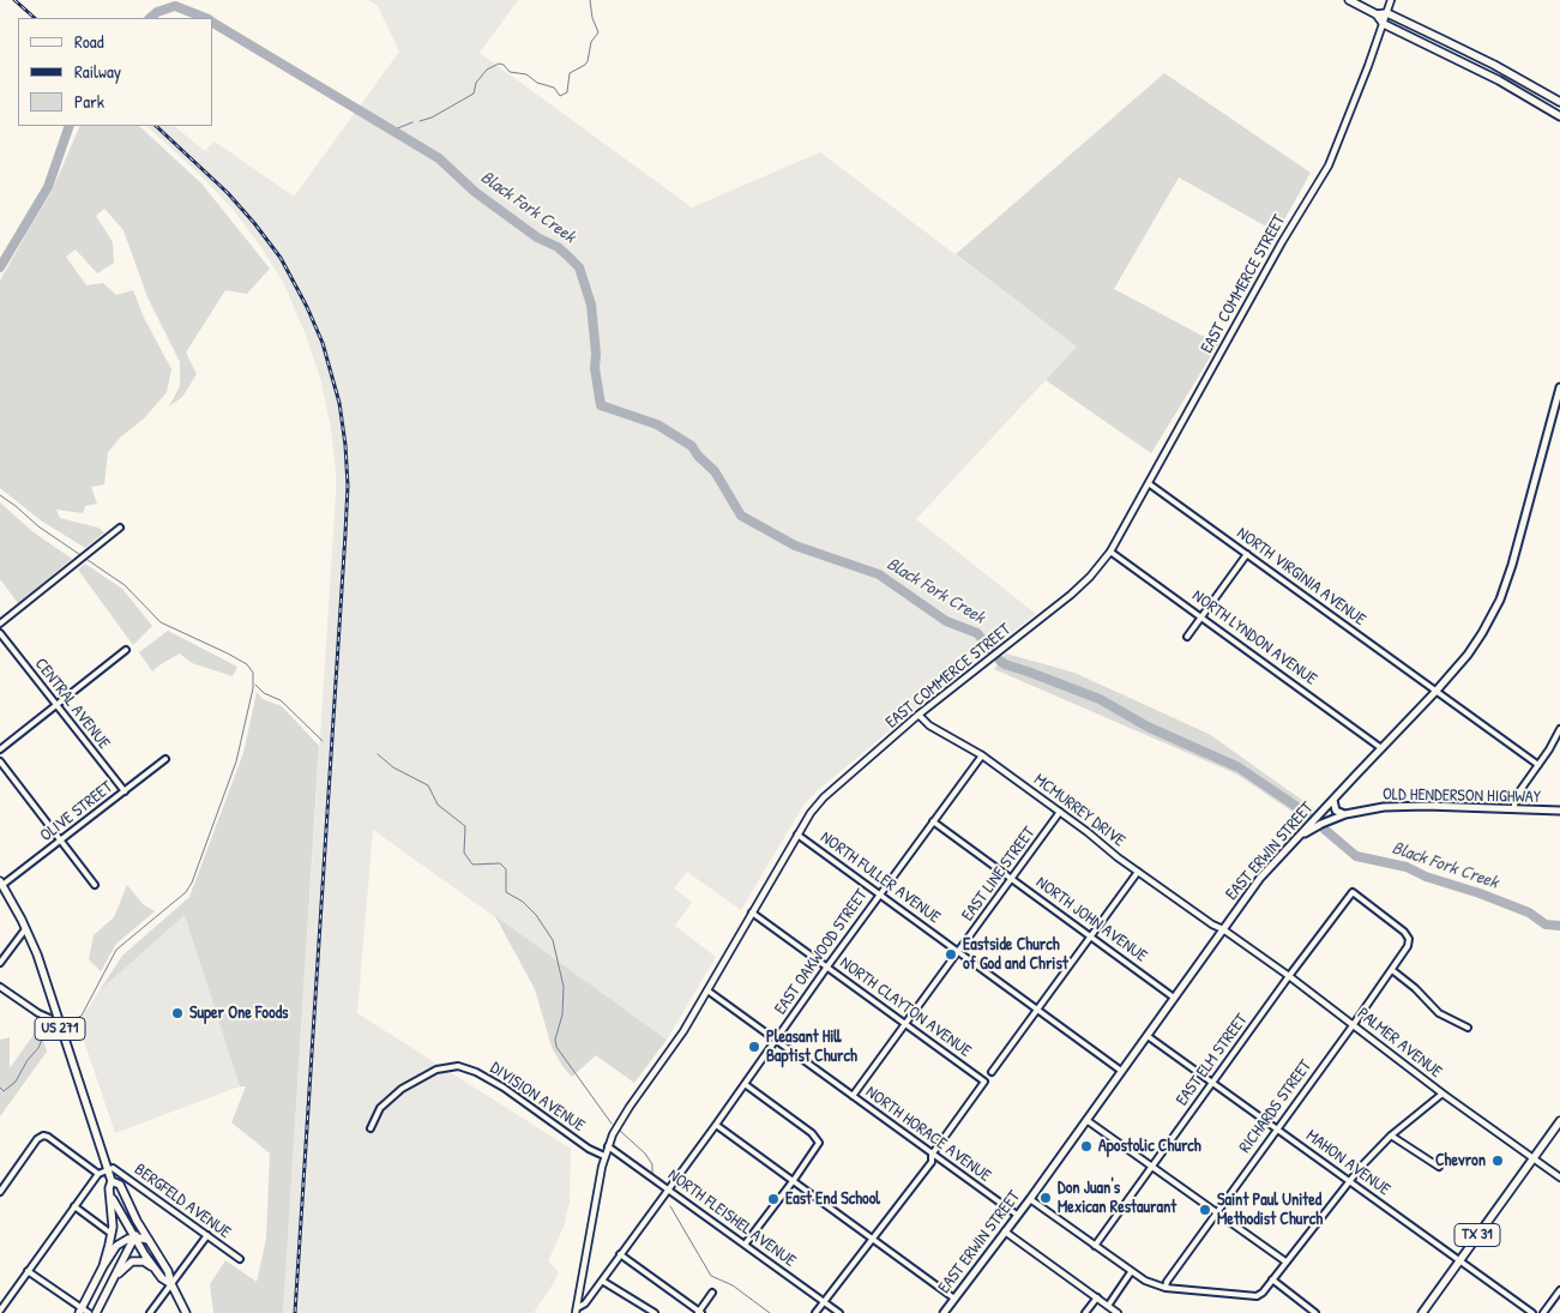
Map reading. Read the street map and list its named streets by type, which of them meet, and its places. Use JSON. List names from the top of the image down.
{
  "streets": {
    "main road": [
      "OLD HENDERSON HIGHWAY",
      "EAST ERWIN STREET",
      "US 271",
      "TX 31"
    ],
    "street": [
      "EAST COMMERCE STREET",
      "NORTH VIRGINIA AVENUE",
      "NORTH LYNDON AVENUE",
      "CENTRAL AVENUE",
      "MCMURREY DRIVE",
      "OLIVE STREET",
      "EAST LINE STREET",
      "NORTH FULLER AVENUE",
      "NORTH JOHN AVENUE",
      "EAST OAKWOOD STREET",
      "NORTH CLAYTON AVENUE",
      "PALMER AVENUE",
      "EAST ELM STREET",
      "DIVISION AVENUE",
      "RICHARDS STREET",
      "NORTH HORACE AVENUE",
      "MAHON AVENUE",
      "BERGFELD AVENUE",
      "NORTH FLEISHEL AVENUE"
    ]
  },
  "crossings": [
    ["EAST COMMERCE STREET", "NORTH VIRGINIA AVENUE"],
    ["EAST COMMERCE STREET", "NORTH LYNDON AVENUE"],
    ["EAST COMMERCE STREET", "MCMURREY DRIVE"],
    ["EAST COMMERCE STREET", "NORTH FULLER AVENUE"],
    ["EAST COMMERCE STREET", "EAST OAKWOOD STREET"],
    ["EAST COMMERCE STREET", "NORTH CLAYTON AVENUE"],
    ["EAST COMMERCE STREET", "DIVISION AVENUE"],
    ["EAST COMMERCE STREET", "NORTH HORACE AVENUE"],
    ["EAST COMMERCE STREET", "NORTH FLEISHEL AVENUE"],
    ["NORTH VIRGINIA AVENUE", "EAST ERWIN STREET"],
    ["NORTH LYNDON AVENUE", "EAST ERWIN STREET"],
    ["CENTRAL AVENUE", "OLIVE STREET"],
    ["OLD HENDERSON HIGHWAY", "EAST ERWIN STREET"],
    ["MCMURREY DRIVE", "EAST ERWIN STREET"],
    ["MCMURREY DRIVE", "EAST LINE STREET"],
    ["MCMURREY DRIVE", "EAST OAKWOOD STREET"],
    ["MCMURREY DRIVE", "PALMER AVENUE"],
    ["OLIVE STREET", "US 271"],
    ["EAST ERWIN STREET", "NORTH FULLER AVENUE"],
    ["EAST ERWIN STREET", "NORTH JOHN AVENUE"],
    ["EAST ERWIN STREET", "PALMER AVENUE"],
    ["EAST ERWIN STREET", "NORTH HORACE AVENUE"],
    ["EAST ERWIN STREET", "MAHON AVENUE"],
    ["EAST LINE STREET", "NORTH FULLER AVENUE"],
    ["EAST LINE STREET", "NORTH JOHN AVENUE"],
    ["EAST LINE STREET", "NORTH CLAYTON AVENUE"],
    ["EAST LINE STREET", "NORTH HORACE AVENUE"],
    ["NORTH FULLER AVENUE", "EAST OAKWOOD STREET"],
    ["NORTH JOHN AVENUE", "EAST OAKWOOD STREET"],
    ["EAST OAKWOOD STREET", "NORTH CLAYTON AVENUE"],
    ["EAST OAKWOOD STREET", "NORTH HORACE AVENUE"],
    ["EAST OAKWOOD STREET", "NORTH FLEISHEL AVENUE"],
    ["NORTH CLAYTON AVENUE", "NORTH HORACE AVENUE"],
    ["US 271", "BERGFELD AVENUE"],
    ["PALMER AVENUE", "EAST ELM STREET"],
    ["PALMER AVENUE", "RICHARDS STREET"],
    ["PALMER AVENUE", "TX 31"],
    ["EAST ELM STREET", "RICHARDS STREET"],
    ["EAST ELM STREET", "MAHON AVENUE"],
    ["RICHARDS STREET", "MAHON AVENUE"],
    ["MAHON AVENUE", "TX 31"]
  ],
  "water": ["Black Fork Creek"],
  "places": [
    "Eastside Church of God and Christ",
    "Super One Foods",
    "Pleasant Hill Baptist Church",
    "Apostolic Church",
    "Chevron",
    "Don Juan's Mexican Restaurant",
    "East End School",
    "Saint Paul United Methodist Church"
  ],
  "legend": ["Road", "Railway", "Park"]
}
